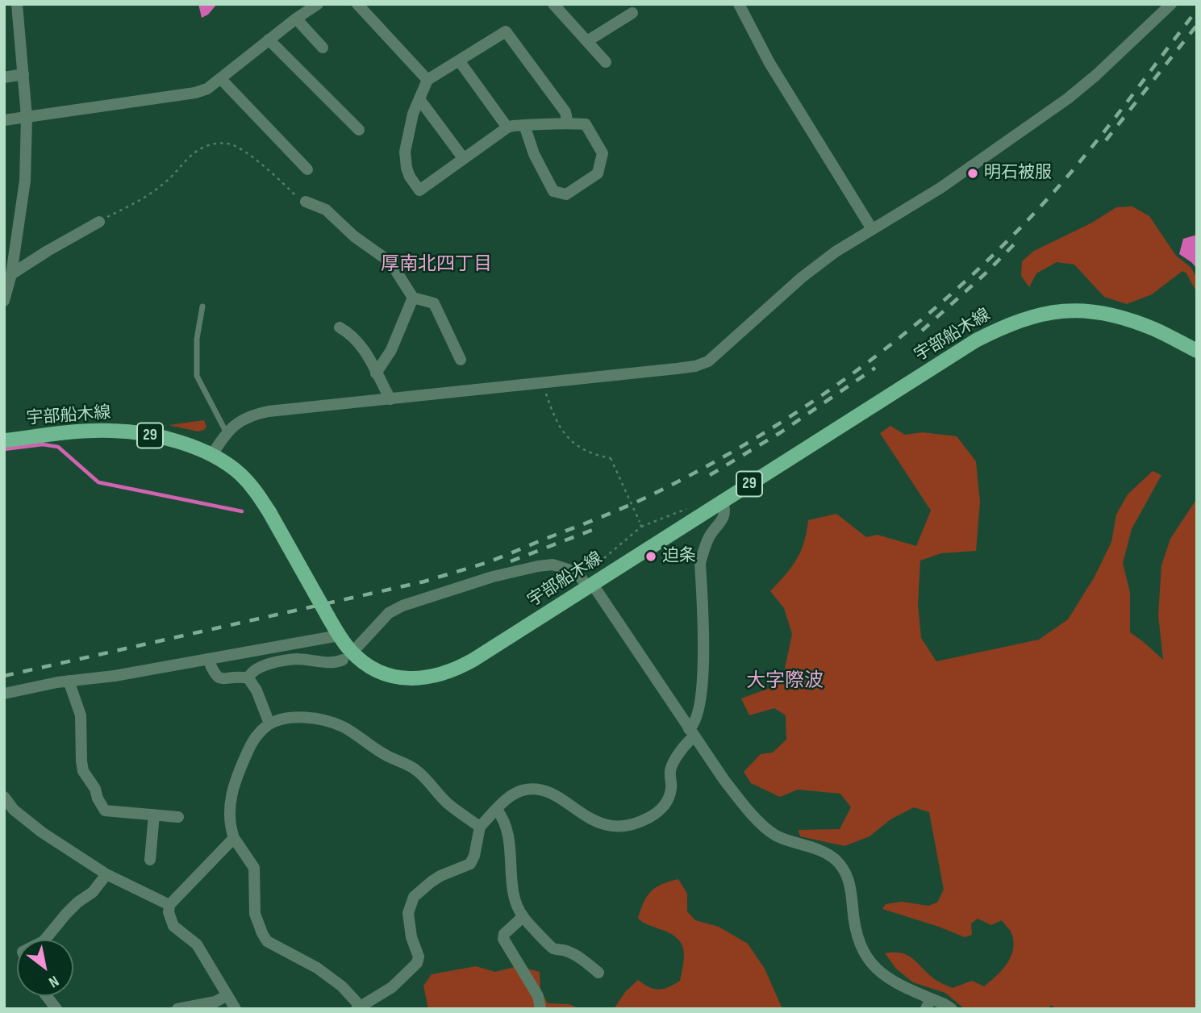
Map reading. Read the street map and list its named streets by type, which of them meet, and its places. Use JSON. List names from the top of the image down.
{
  "streets": {
    "main road": ["宇部船木線", "29"]
  },
  "districts": ["厚南北四丁目", "大字際波"],
  "places": ["明石被服", "迫条"],
  "north": "bottom right"
}
